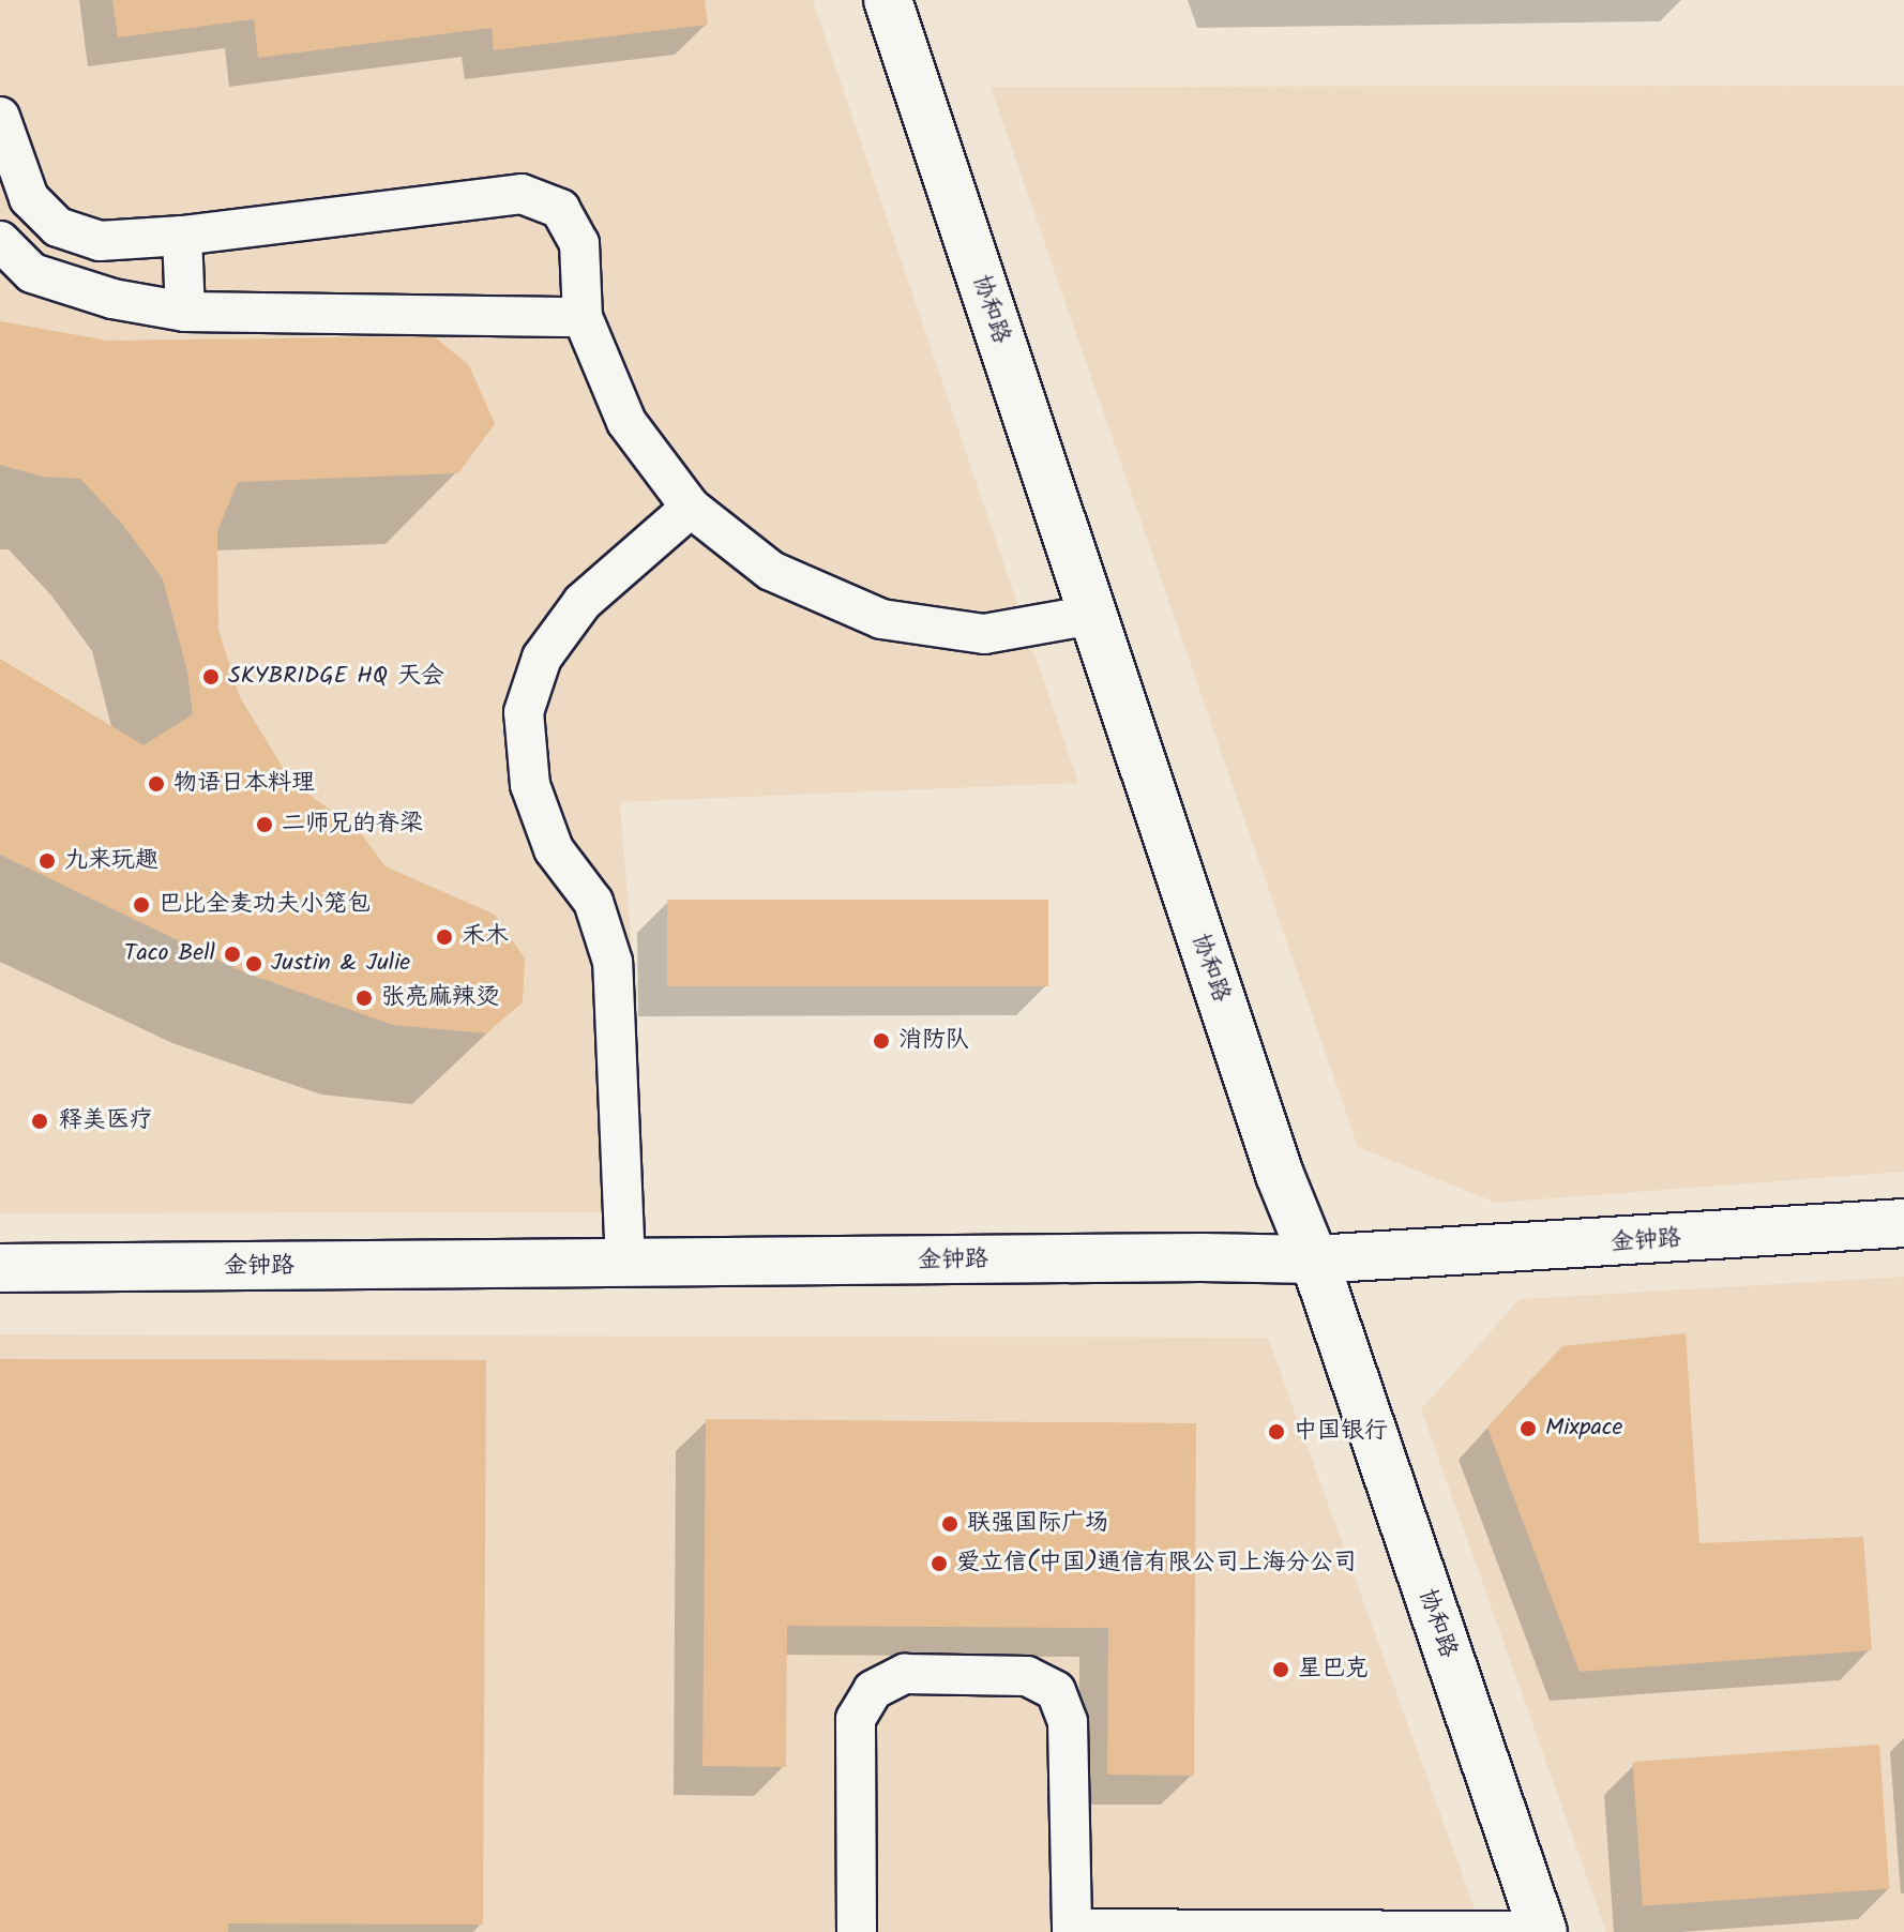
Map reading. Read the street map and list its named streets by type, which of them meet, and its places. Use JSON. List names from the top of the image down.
{
  "streets": {
    "main road": ["协和路", "金钟路"]
  },
  "crossings": [
    ["协和路", "金钟路"]
  ],
  "places": [
    "SKYBRIDGE HQ 天会",
    "物语日本料理",
    "二师兄的脊梁",
    "九来玩趣",
    "巴比全麦功夫小笼包",
    "禾木",
    "Taco Bell",
    "Justin & Julie",
    "张亮麻辣烫",
    "消防队",
    "释美医疗",
    "Mixpace",
    "中国银行",
    "联强国际广场",
    "爱立信(中国)通信有限公司上海分公司",
    "星巴克"
  ]
}
